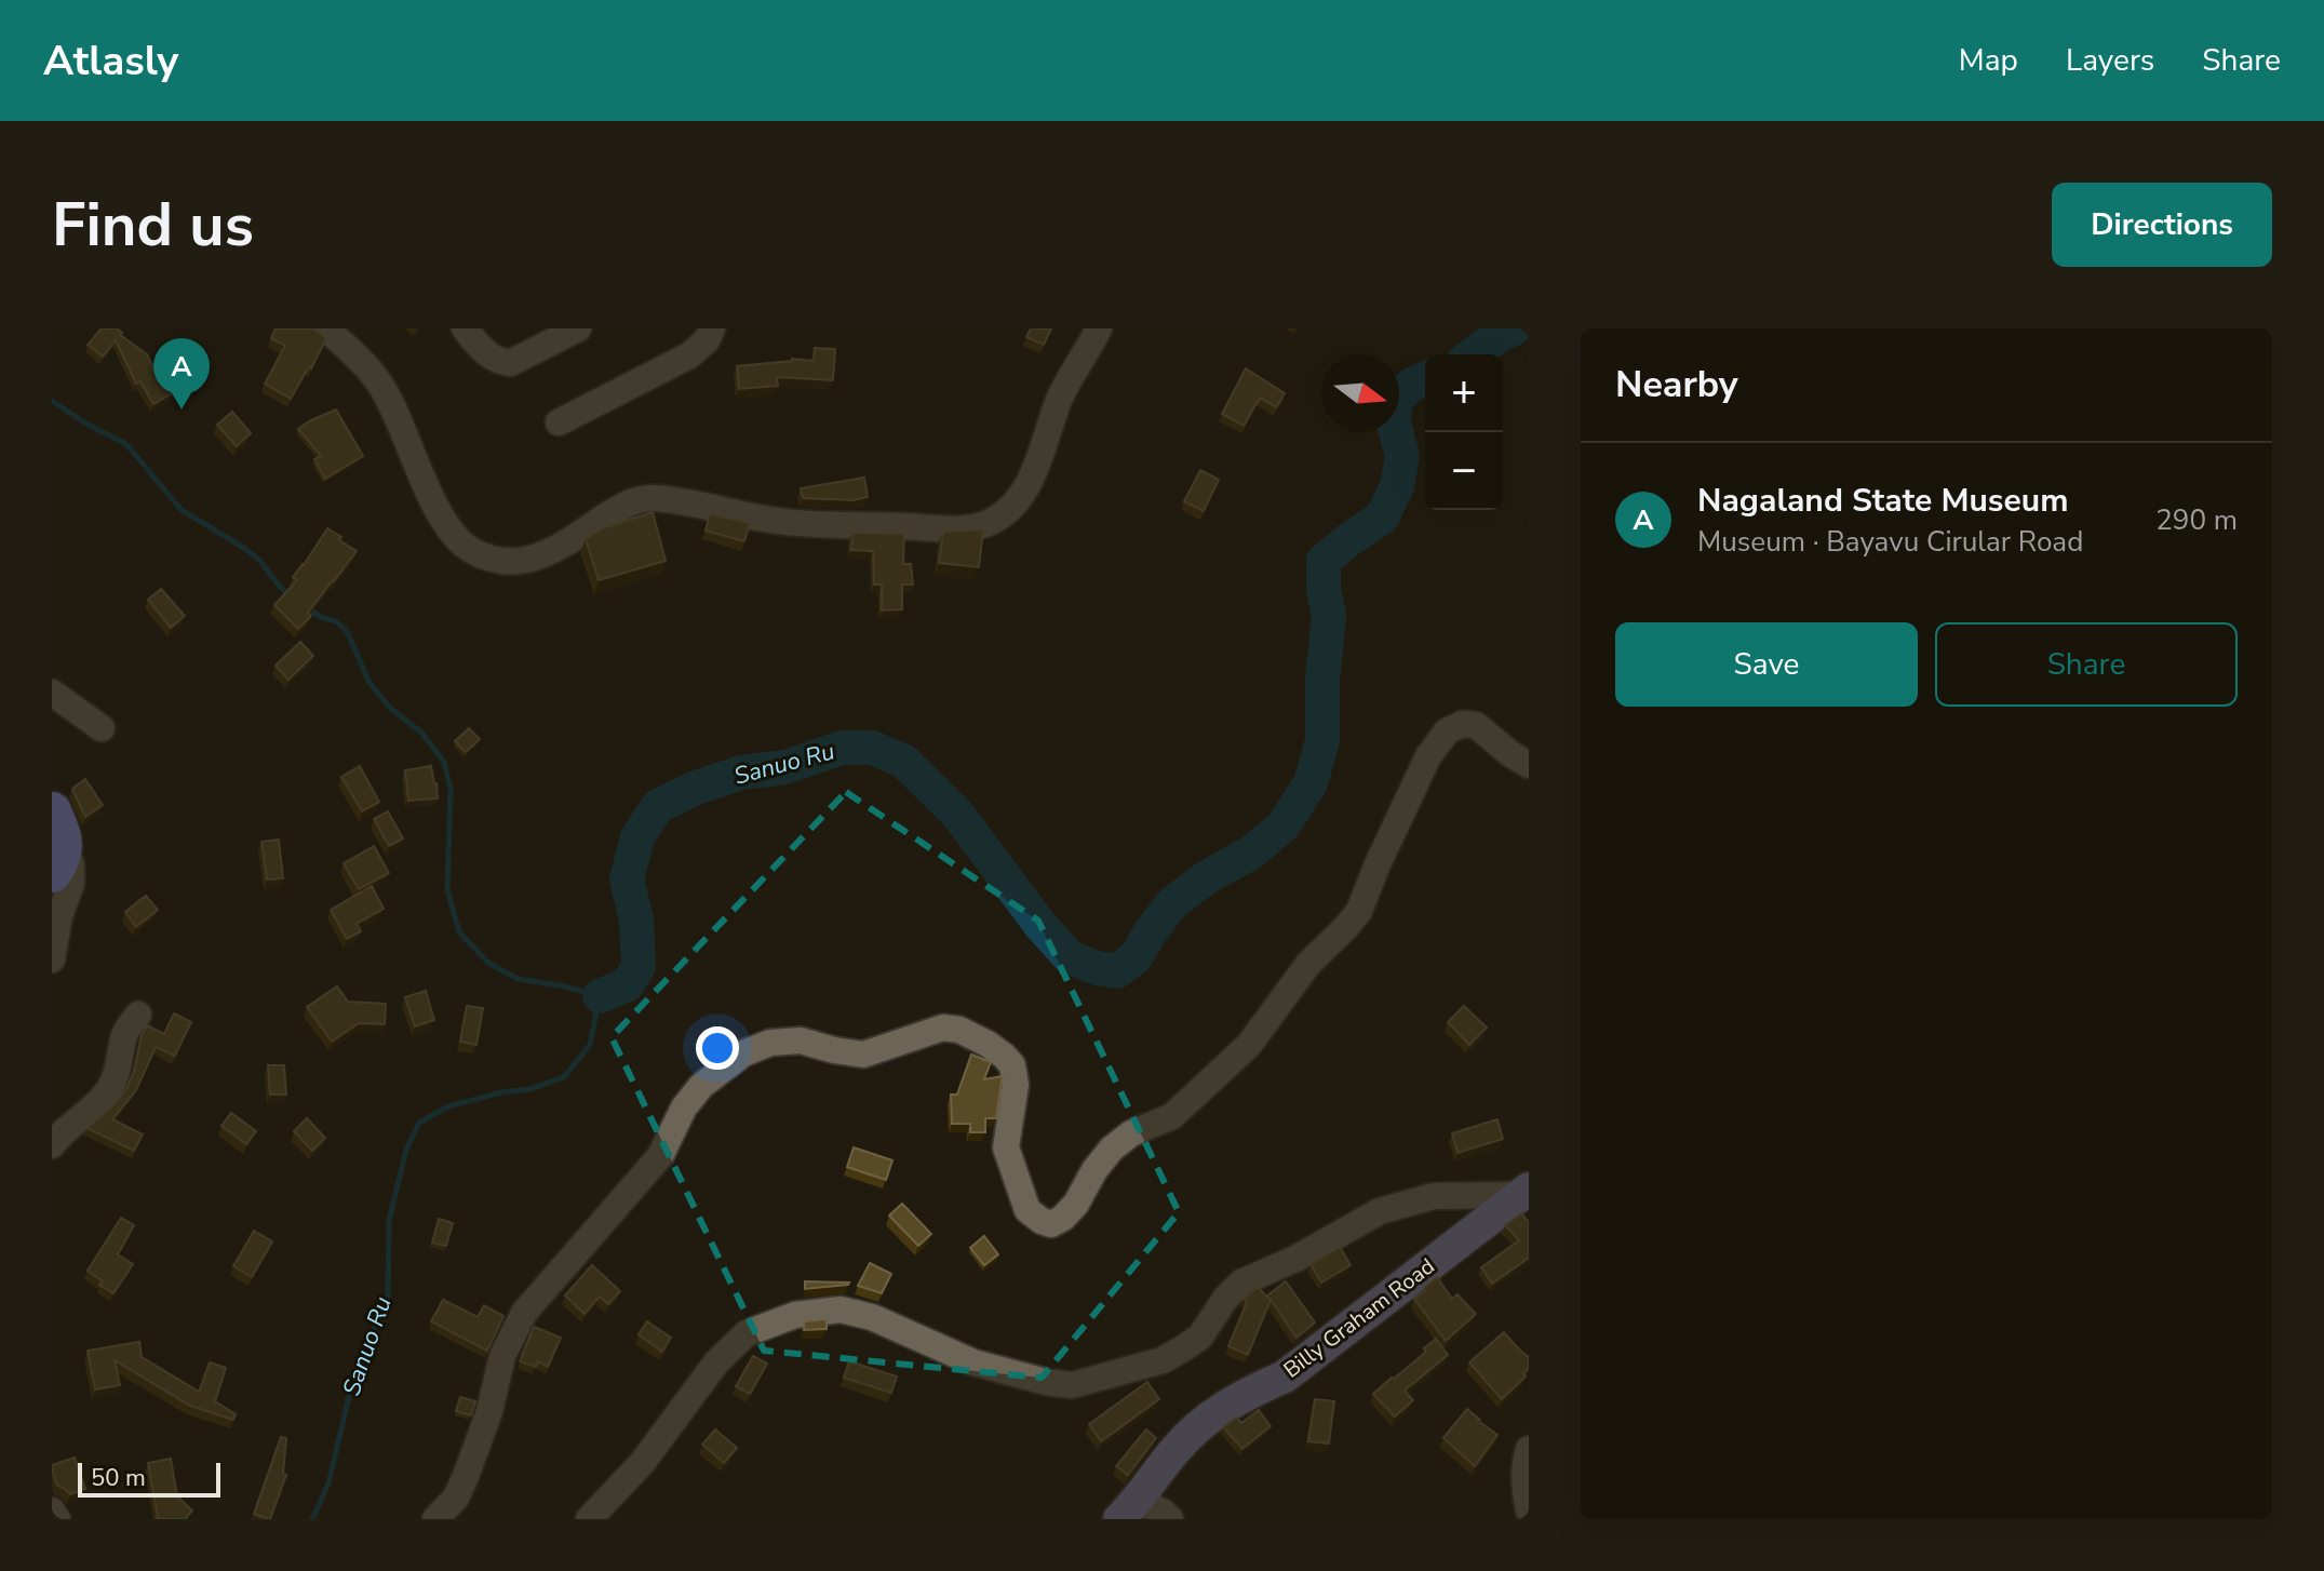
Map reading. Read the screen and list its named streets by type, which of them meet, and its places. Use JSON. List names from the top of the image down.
{
  "streets": {
    "main road": ["Billy Graham Road"]
  },
  "water": ["Sanuo Ru"],
  "scale_bar": "50 m",
  "north": "right",
  "page": {
    "header": "Atlasly",
    "nav": ["Map", "Layers", "Share"],
    "buttons": [
      "Directions",
      ["Save", "Share"]
    ],
    "title": "Find us",
    "heading": "Nearby",
    "pins": "A",
    "map_buttons": ["+", "−"],
    "list": [
      {
        "mark": "A",
        "name": "Nagaland State Museum",
        "note": "Museum · Bayavu Cirular Road",
        "value": "290 m"
      }
    ],
    "scale": "50 m"
  }
}
